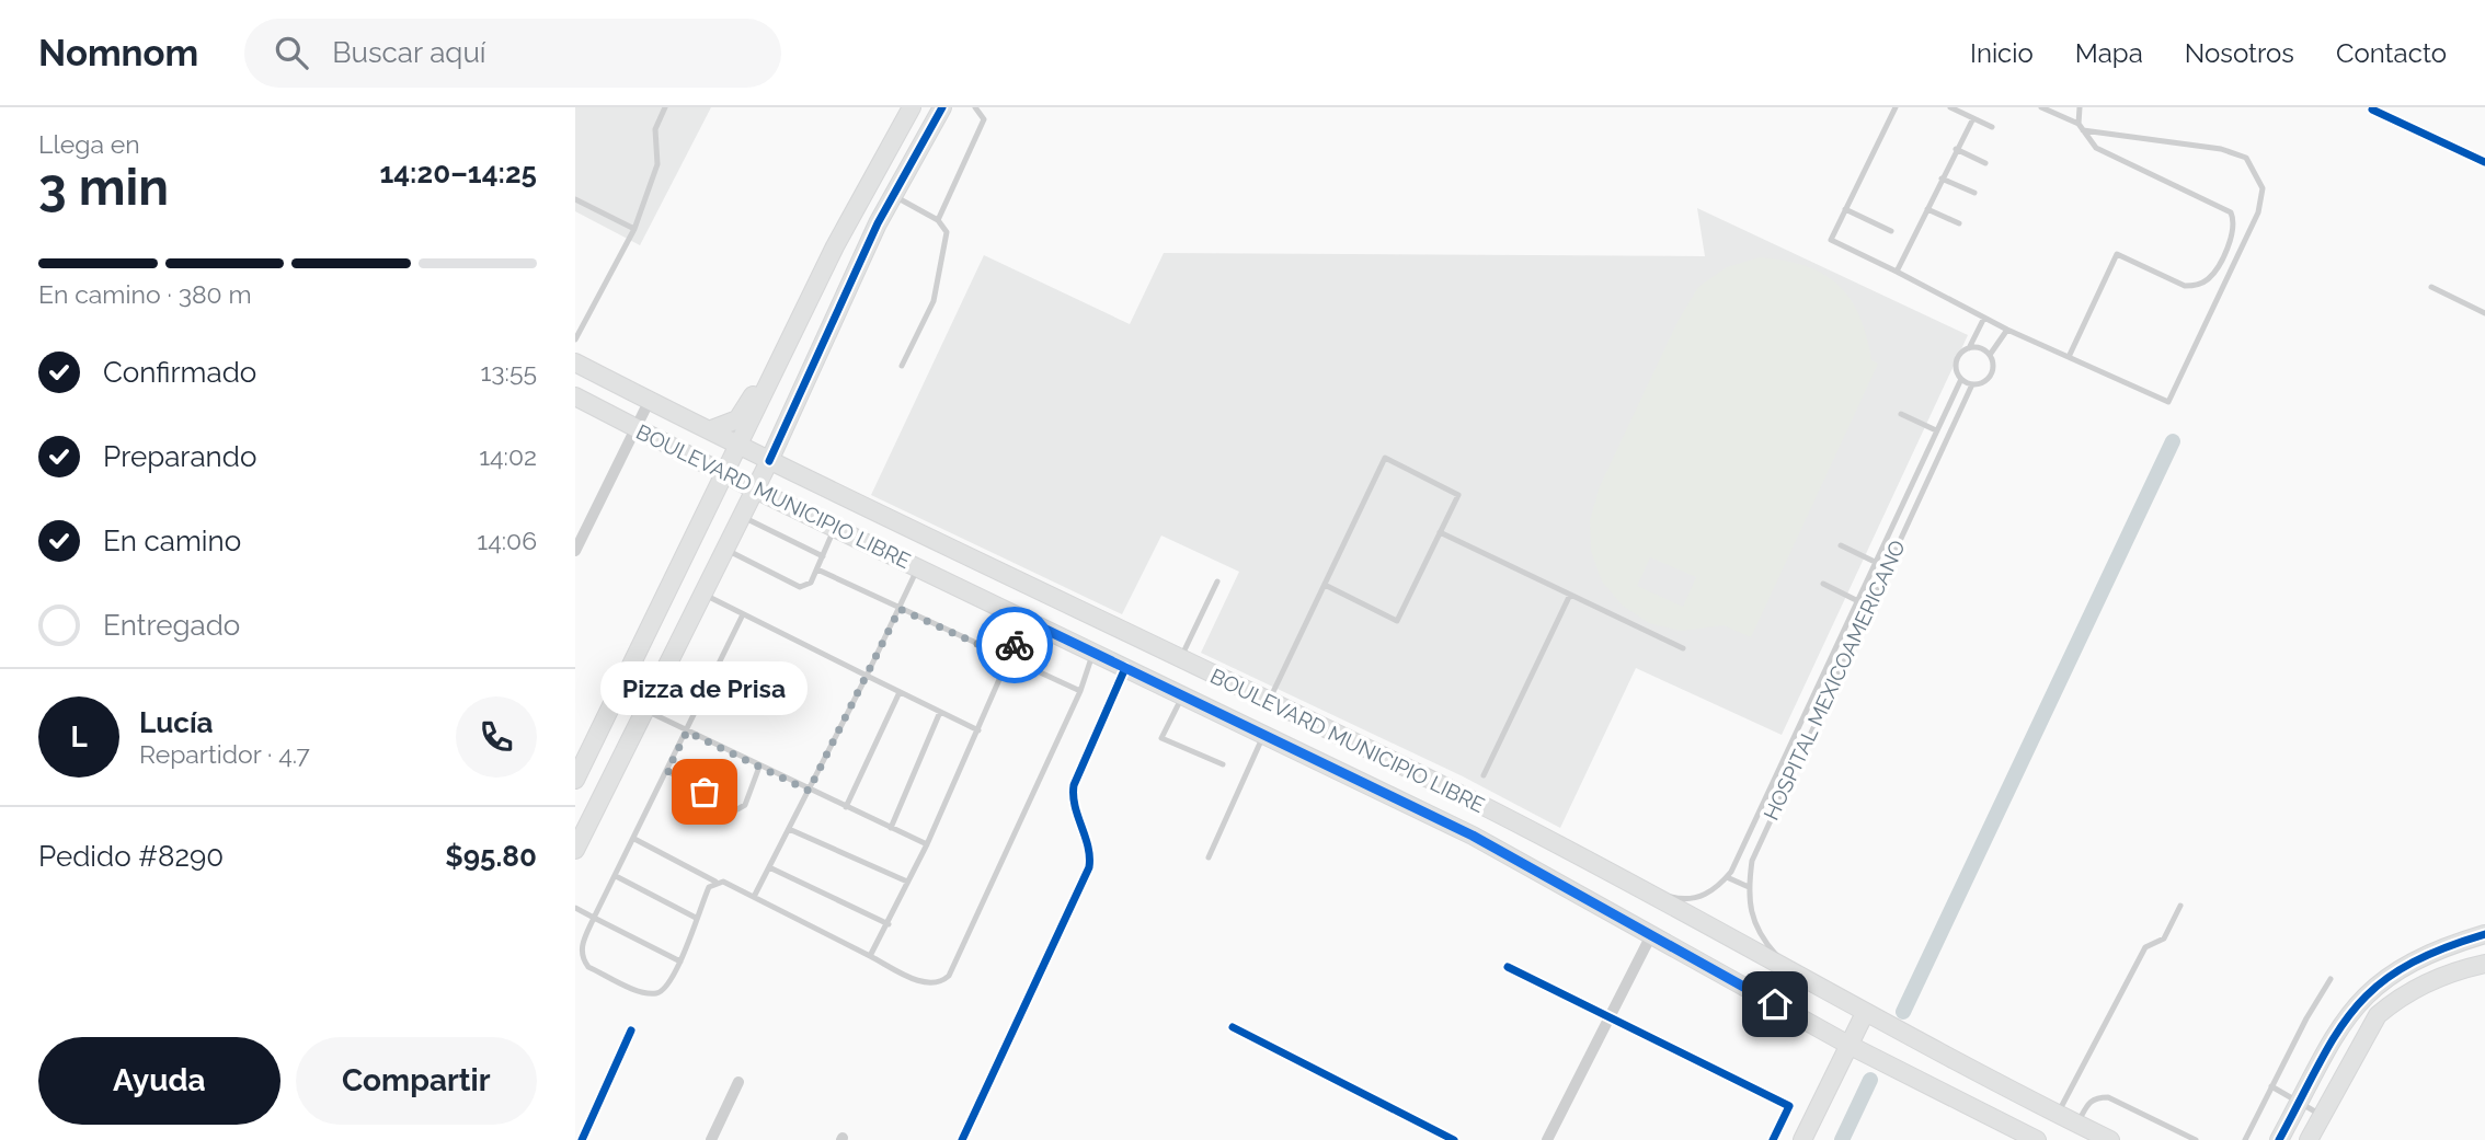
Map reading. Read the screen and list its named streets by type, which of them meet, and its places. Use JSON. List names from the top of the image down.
{
  "streets": {
    "main road": ["BOULEVARD MUNICIPIO LIBRE"],
    "lane": ["HOSPITAL MEXICOAMERICANO"]
  },
  "crossings": [
    ["BOULEVARD MUNICIPIO LIBRE", "HOSPITAL MEXICOAMERICANO"]
  ],
  "places": ["Pizza de Prisa"],
  "page": {
    "header": "Nomnom",
    "search": "Buscar aquí",
    "nav": [
      "Inicio",
      "Mapa",
      "Nosotros",
      "Contacto"
    ],
    "heading": ["3 min", "Llega en", "14:20–14:25"],
    "panel": [
      "Lucía",
      "Repartidor · 4.7",
      "Pedido #8290",
      "$95.80"
    ],
    "bar": "En camino · 380 m",
    "list": [
      ["Confirmado", "13:55"],
      ["Preparando", "14:02"],
      ["En camino", "14:06"],
      "Entregado"
    ],
    "bubble": "Pizza de Prisa",
    "round": "L",
    "buttons": ["Ayuda", "Compartir"]
  }
}
